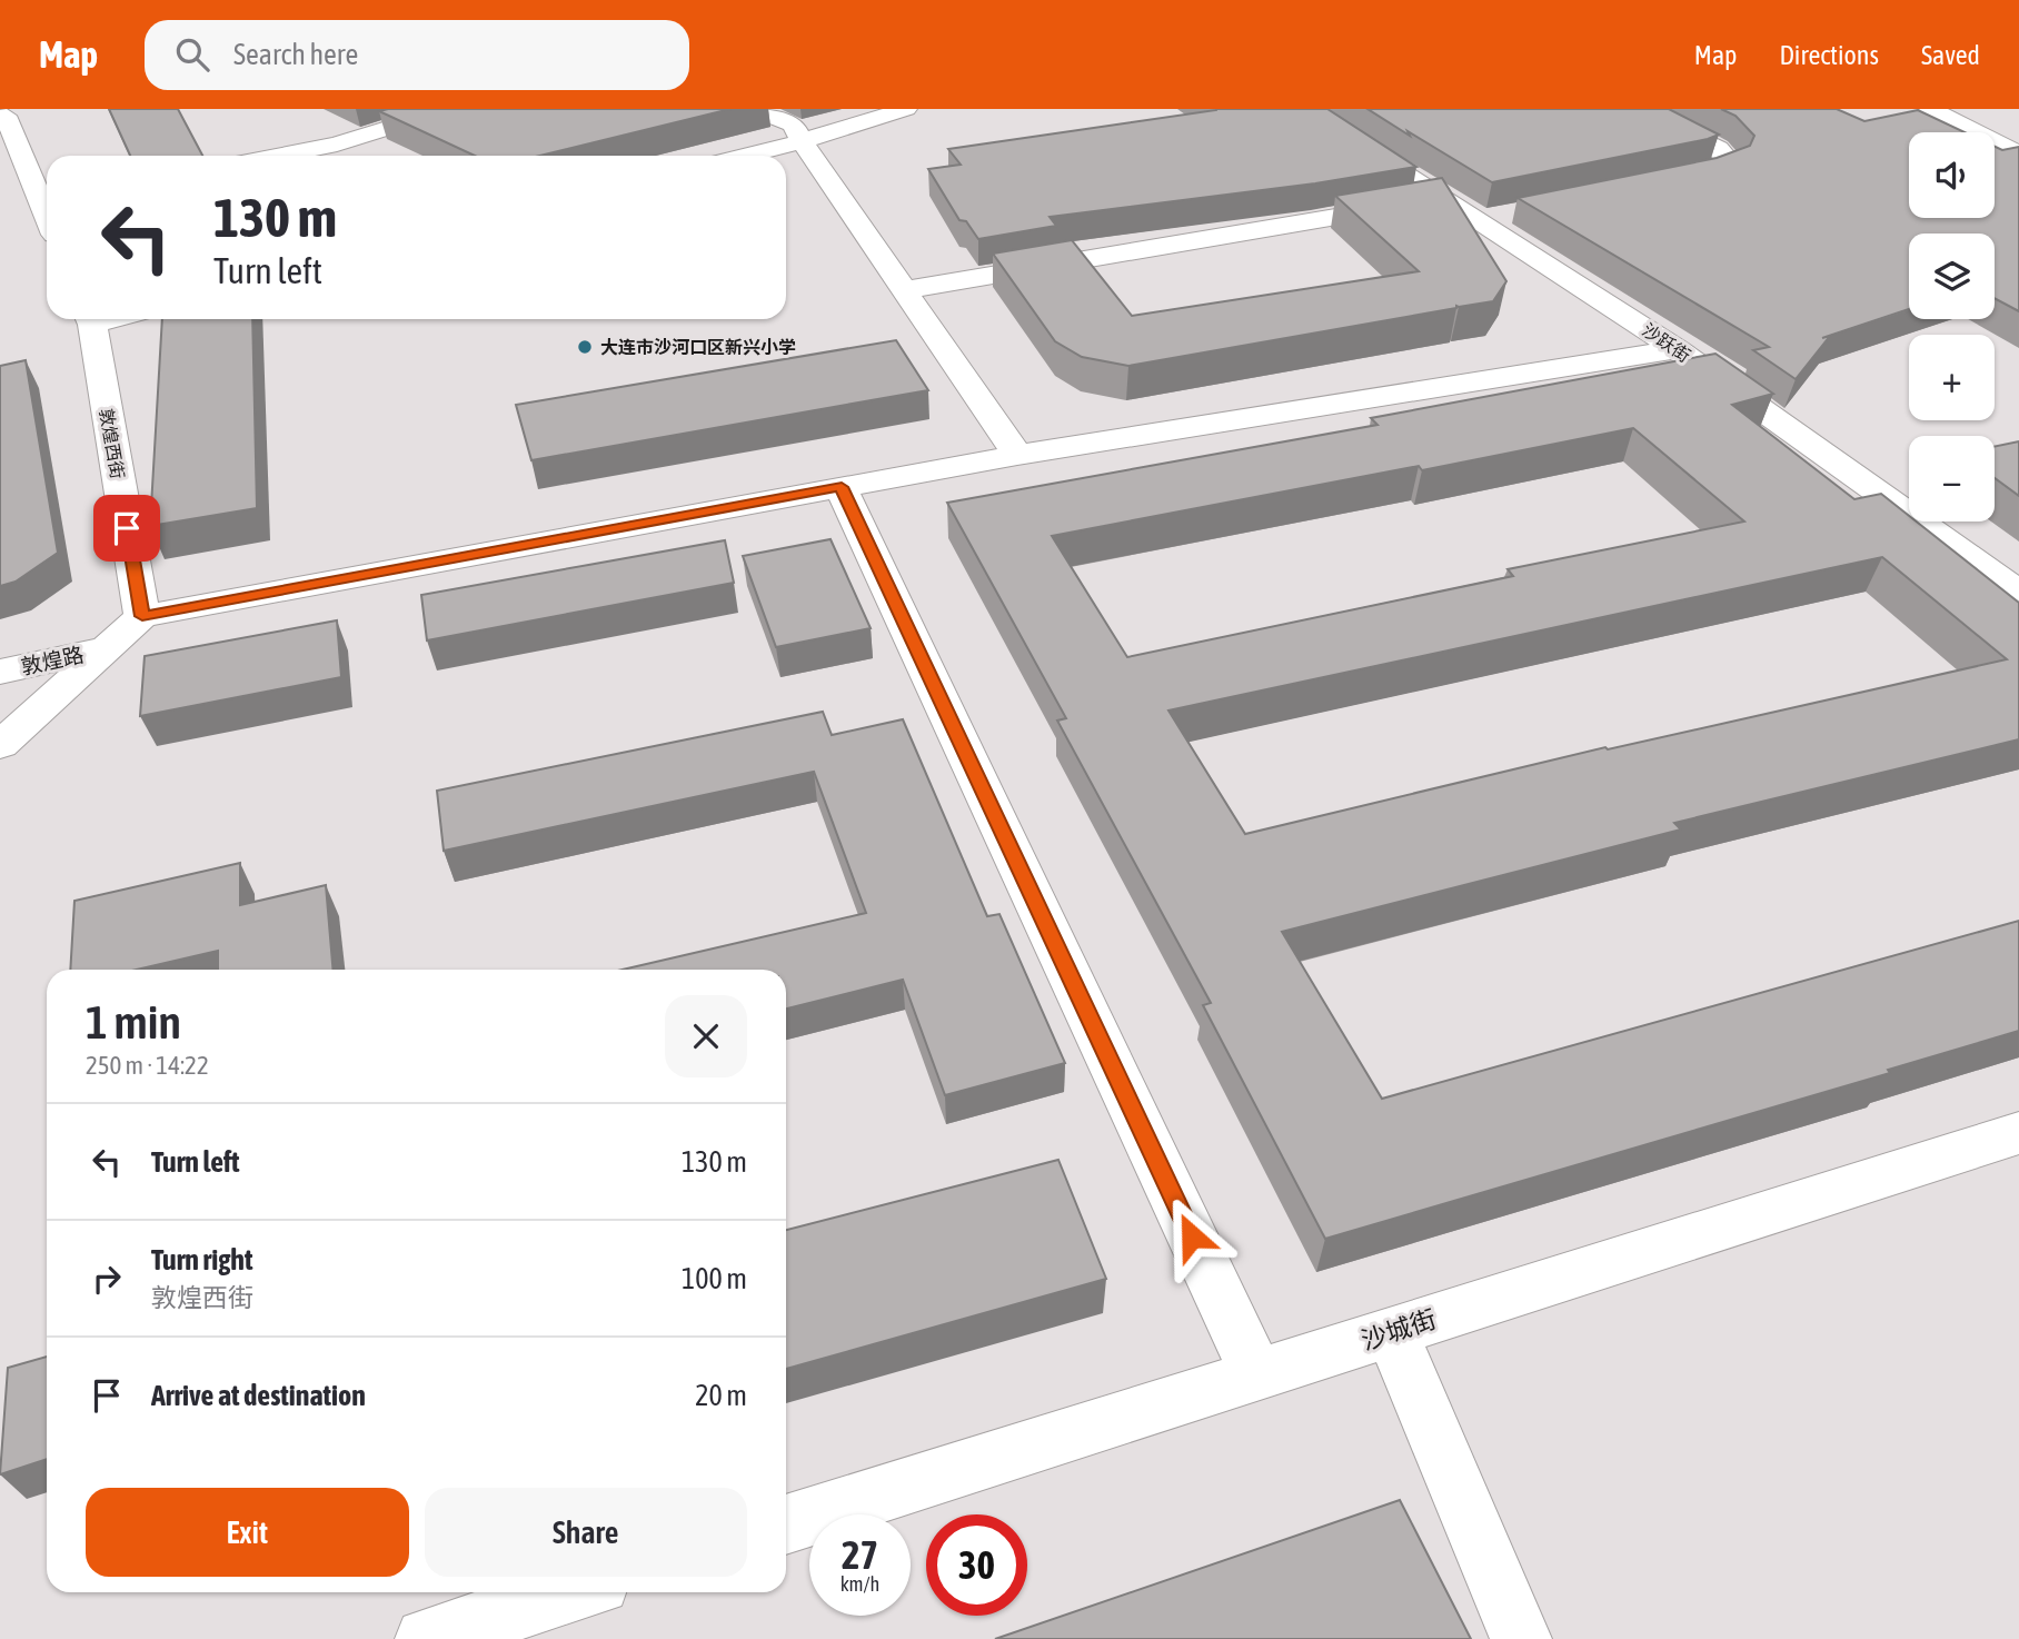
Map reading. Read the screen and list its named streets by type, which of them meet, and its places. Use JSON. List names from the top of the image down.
{
  "streets": {
    "street": [
      "沙跃街",
      "敦煌西街",
      "敦煌路",
      "沙城街"
    ]
  },
  "places": ["大连市沙河口区新兴小学"],
  "page": {
    "header": "Map",
    "search": "Search here",
    "nav": ["Map", "Directions", "Saved"],
    "map_buttons": ["+", "−"],
    "turn": ["130 m", "Turn left"],
    "heading": ["1 min", "250 m · 14:22"],
    "list": [
      {
        "name": "Turn left",
        "value": "130 m"
      },
      {
        "name": "Turn right",
        "note": "敦煌西街",
        "value": "100 m"
      },
      {
        "name": "Arrive at destination",
        "value": "20 m"
      }
    ],
    "buttons": ["Exit", "Share"],
    "speed": "27 km/h",
    "limit": "30"
  }
}
